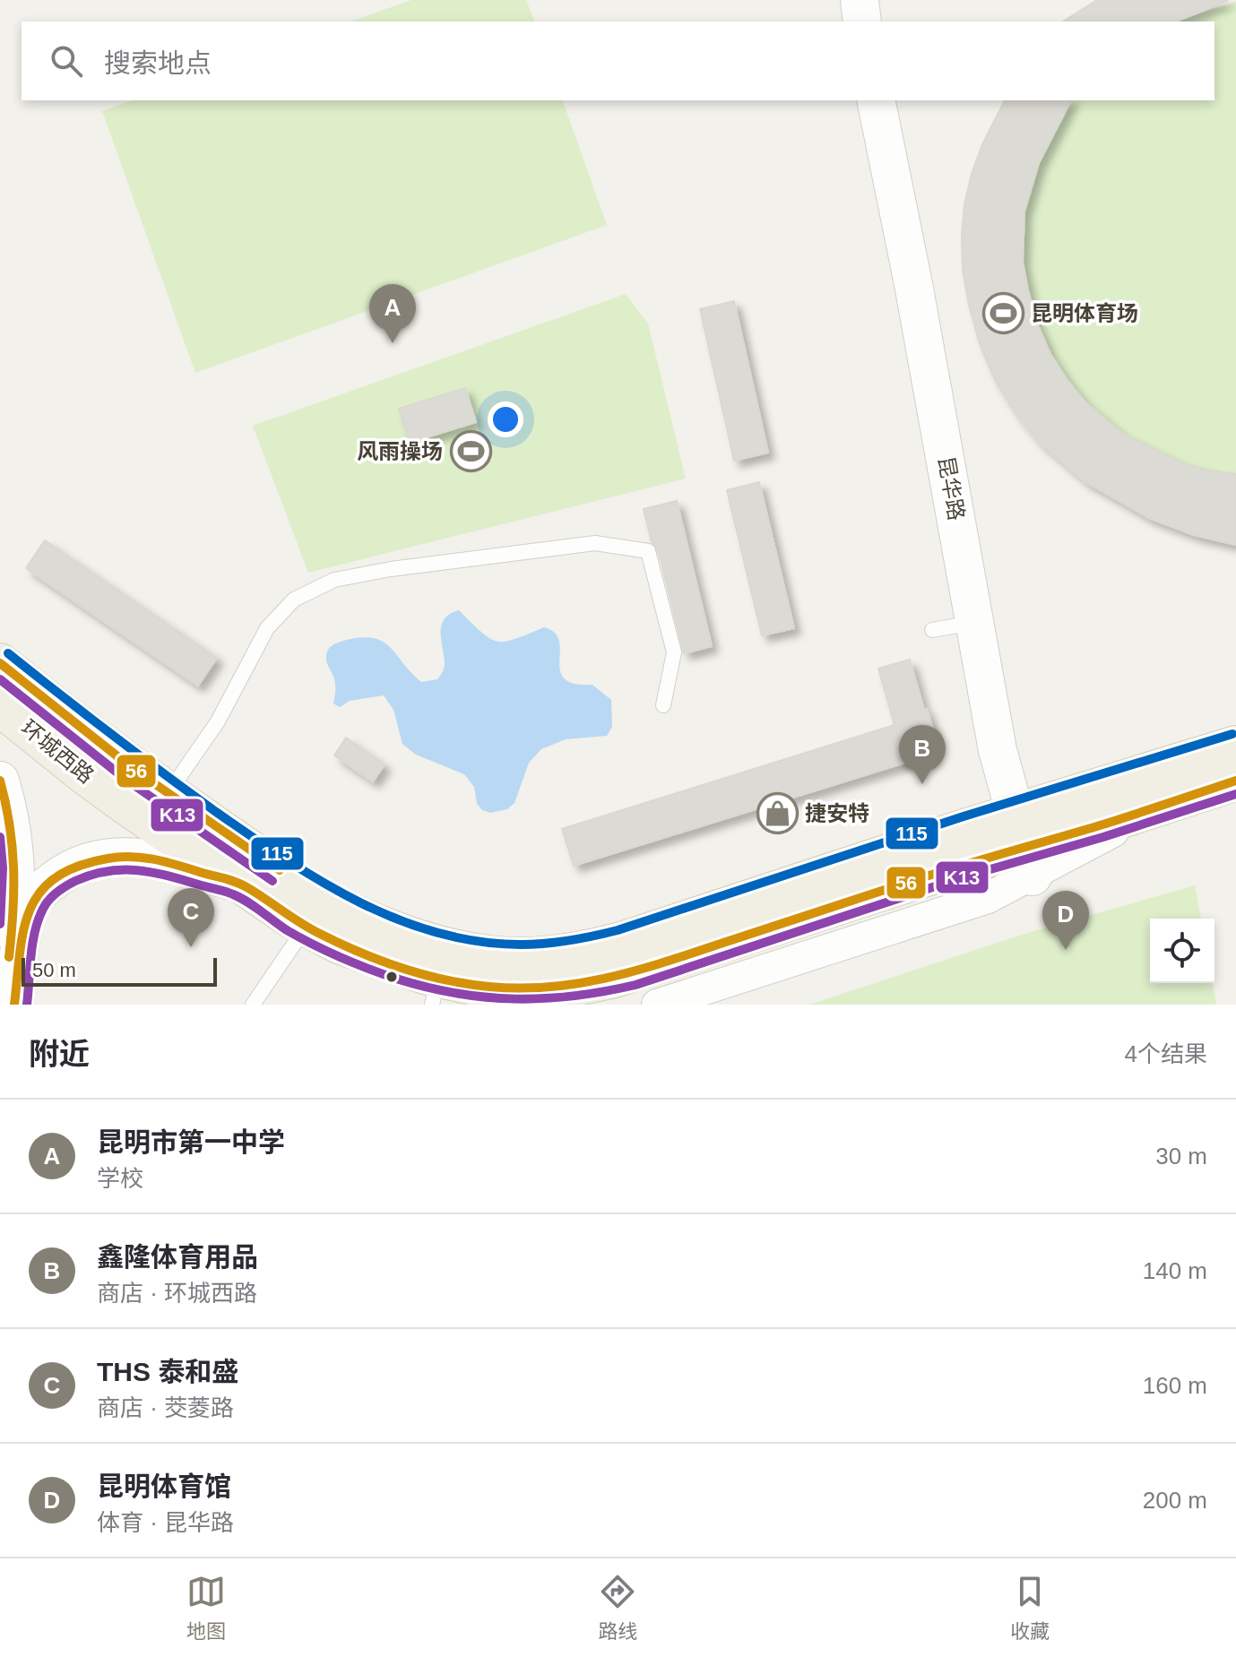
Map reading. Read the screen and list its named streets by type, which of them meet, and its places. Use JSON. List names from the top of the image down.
{
  "streets": {
    "main road": ["环城西路"],
    "street": ["昆华路"]
  },
  "crossings": [
    ["昆华路", "环城西路"]
  ],
  "places": {
    "sports": ["昆明体育场", "风雨操场"],
    "shop": ["捷安特"]
  },
  "lines": ["transit line 115", "transit line 56", "transit line K13"],
  "scale_bar": "50 m",
  "page": {
    "search": "搜索地点",
    "pins": [
      "A",
      "B",
      "C",
      "D"
    ],
    "scale": "50 m",
    "heading": ["附近", "4个结果"],
    "list": [
      {
        "mark": "A",
        "name": "昆明市第一中学",
        "note": "学校",
        "value": "30 m"
      },
      {
        "mark": "B",
        "name": "鑫隆体育用品",
        "note": "商店 · 环城西路",
        "value": "140 m"
      },
      {
        "mark": "C",
        "name": "THS 泰和盛",
        "note": "商店 · 茭菱路",
        "value": "160 m"
      },
      {
        "mark": "D",
        "name": "昆明体育馆",
        "note": "体育 · 昆华路",
        "value": "200 m"
      }
    ],
    "nav": ["地图", "路线", "收藏"]
  }
}
